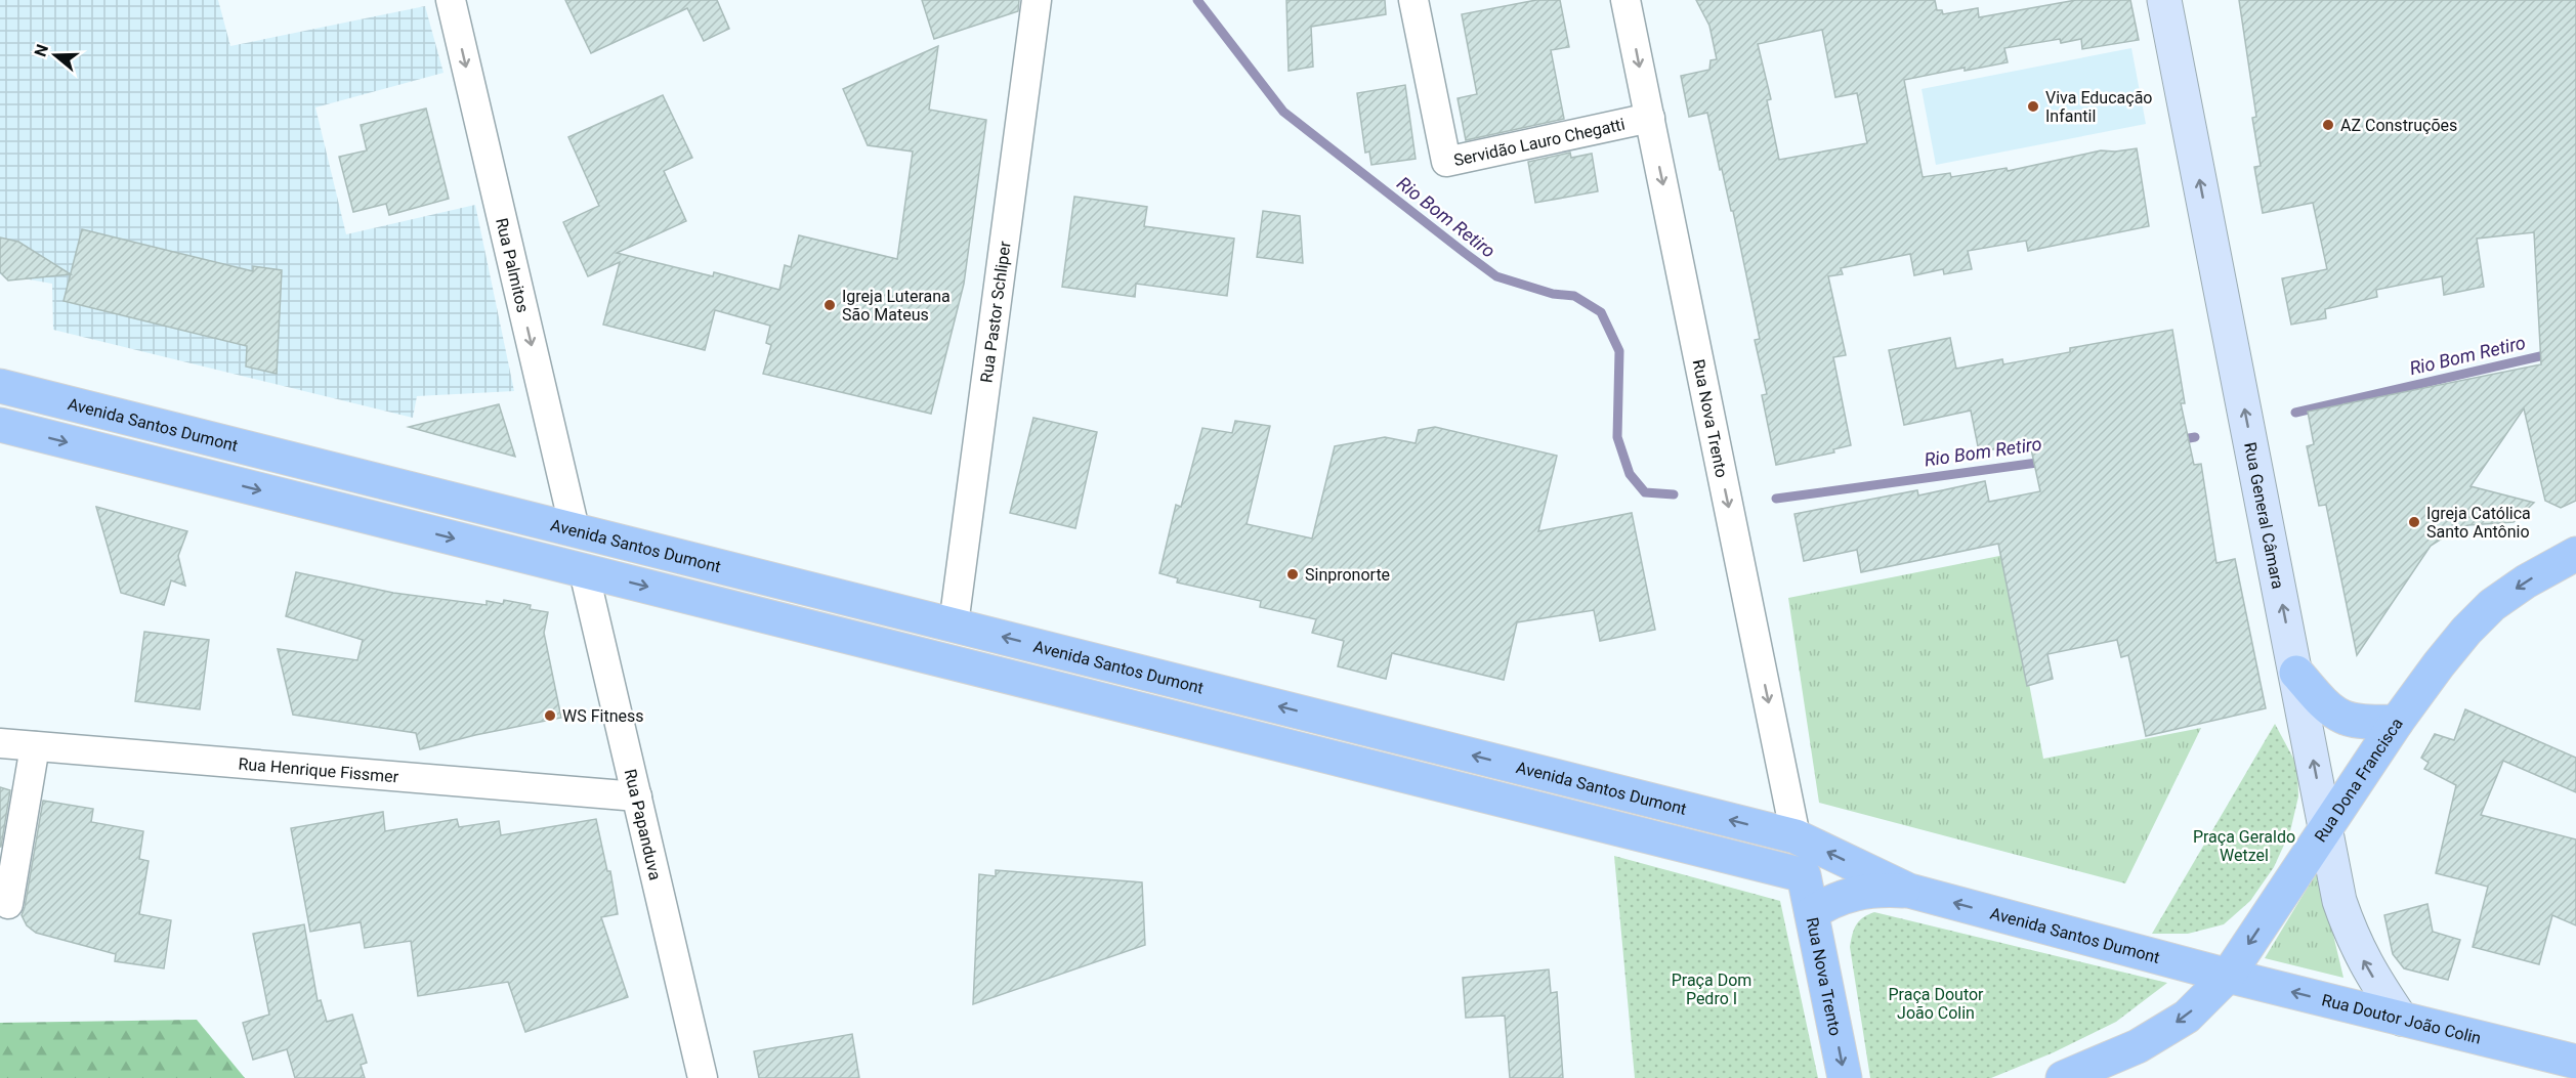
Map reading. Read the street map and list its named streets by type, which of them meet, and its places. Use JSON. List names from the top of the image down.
{
  "streets": {
    "main road": [
      "Rua Nova Trento",
      "Avenida Santos Dumont",
      "Rua General Câmara",
      "Rua Dona Francisca",
      "Rua Doutor João Colin"
    ],
    "street": [
      "Servidão Lauro Chegatti",
      "Rua Palmitos",
      "Rua Pastor Schliper",
      "Rua Henrique Fissmer",
      "Rua Papanduva"
    ]
  },
  "crossings": [
    ["Servidão Lauro Chegatti", "Rua Nova Trento"],
    ["Rua Palmitos", "Avenida Santos Dumont"],
    ["Rua Pastor Schliper", "Avenida Santos Dumont"],
    ["Rua Nova Trento", "Avenida Santos Dumont"],
    ["Rua Nova Trento", "Rua Papanduva"],
    ["Avenida Santos Dumont", "Rua Dona Francisca"],
    ["Avenida Santos Dumont", "Rua Doutor João Colin"],
    ["Rua General Câmara", "Rua Dona Francisca"],
    ["Rua General Câmara", "Rua Doutor João Colin"],
    ["Rua Henrique Fissmer", "Rua Papanduva"],
    ["Rua Dona Francisca", "Rua Doutor João Colin"]
  ],
  "one_way": [
    "Rua Palmitos",
    "Rua Nova Trento",
    "Avenida Santos Dumont",
    "Rua General Câmara",
    "Rua Dona Francisca"
  ],
  "water": ["Rio Bom Retiro"],
  "parks": ["Praça Geraldo Wetzel", "Praça Dom Pedro I", "Praça Doutor João Colin"],
  "places": [
    "Viva Educação Infantil",
    "AZ Construções",
    "Igreja Luterana São Mateus",
    "Igreja Católica Santo Antônio",
    "Sinpronorte",
    "WS Fitness"
  ],
  "north": "left"
}
